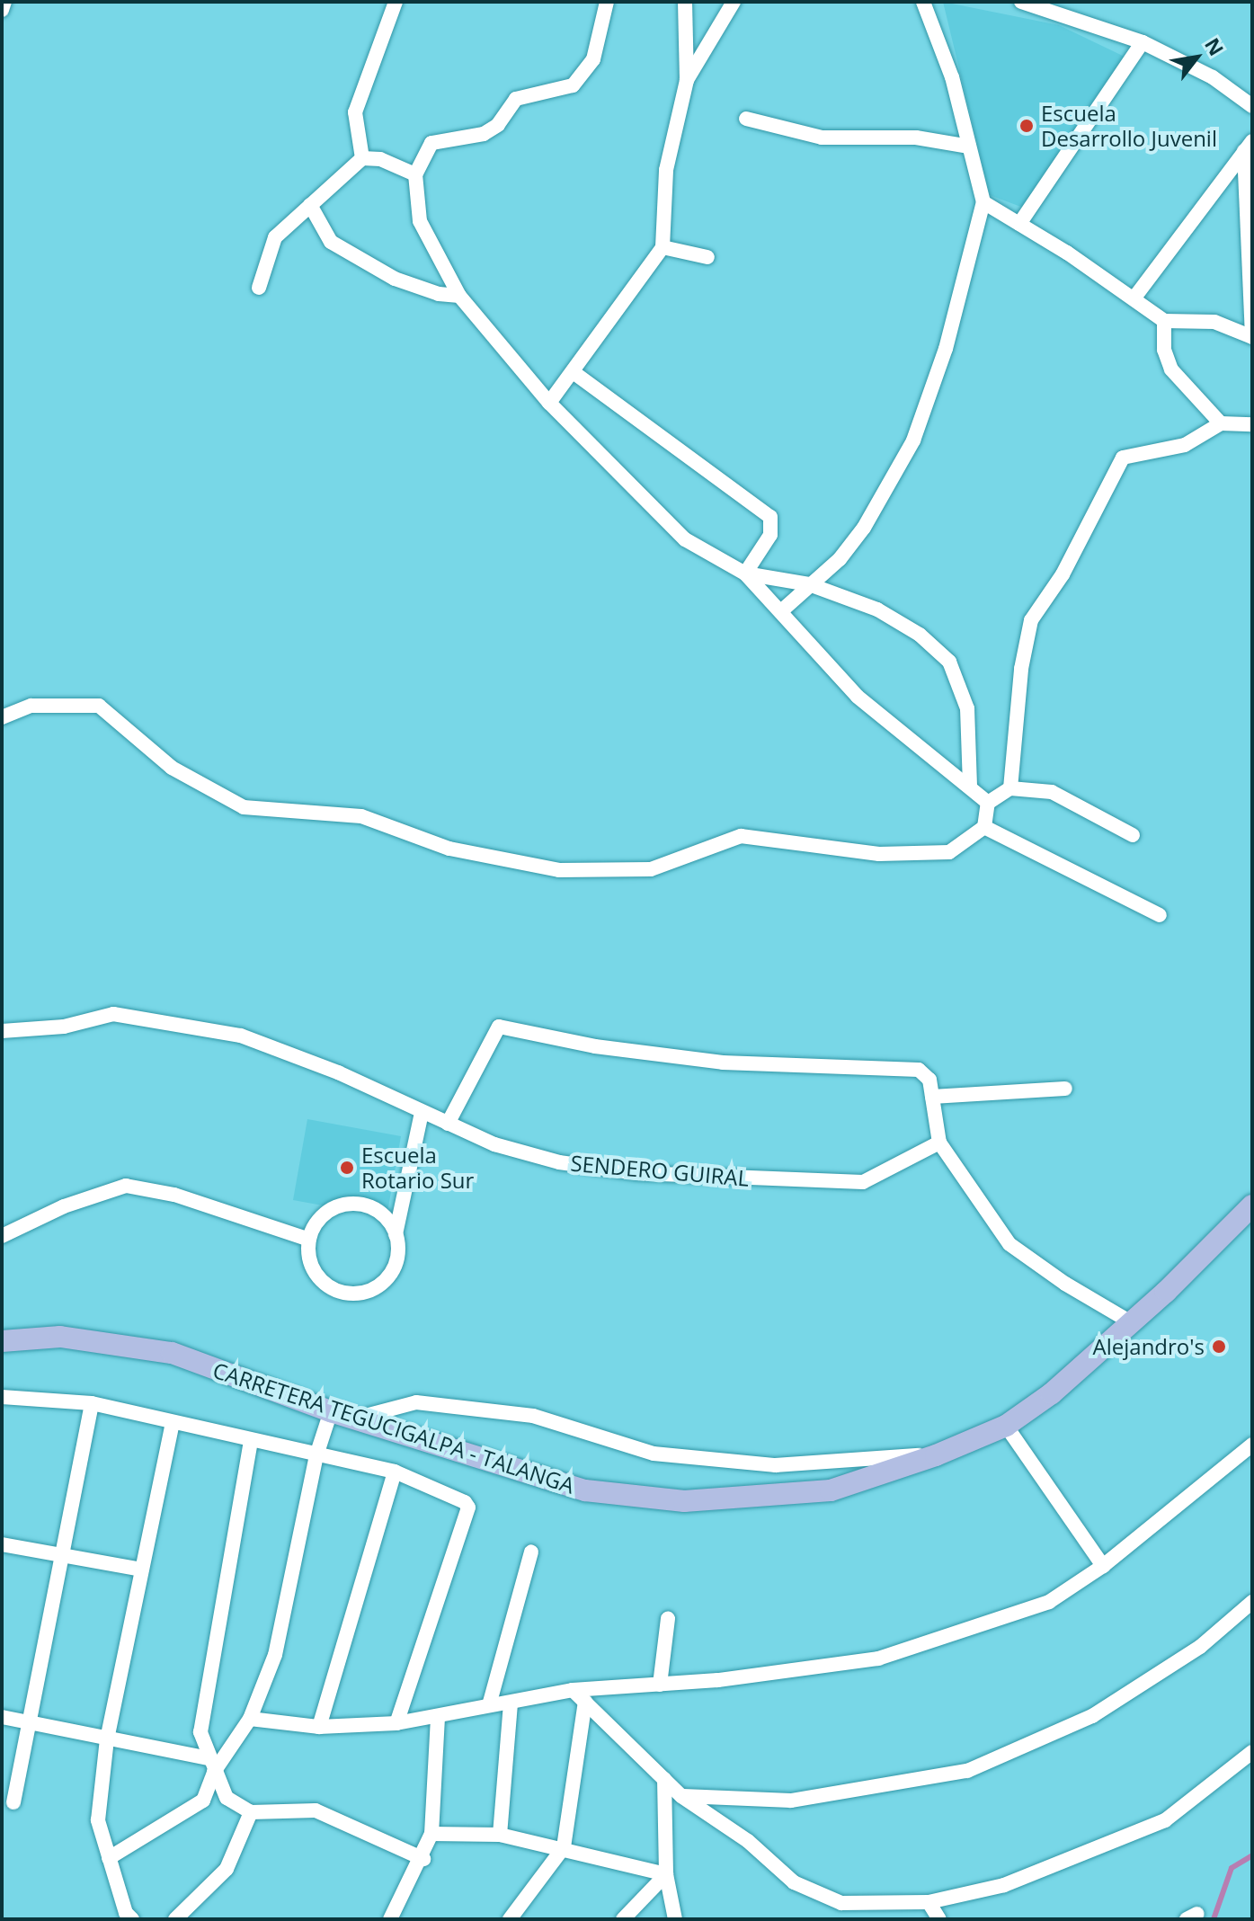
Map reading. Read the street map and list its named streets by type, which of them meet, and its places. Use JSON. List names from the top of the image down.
{
  "streets": {
    "main road": ["CARRETERA TEGUCIGALPA - TALANGA"],
    "street": ["SENDERO GUIRAL"]
  },
  "places": ["Escuela Desarrollo Juvenil", "Escuela Rotario Sur", "Alejandro's"],
  "north": "top right"
}
